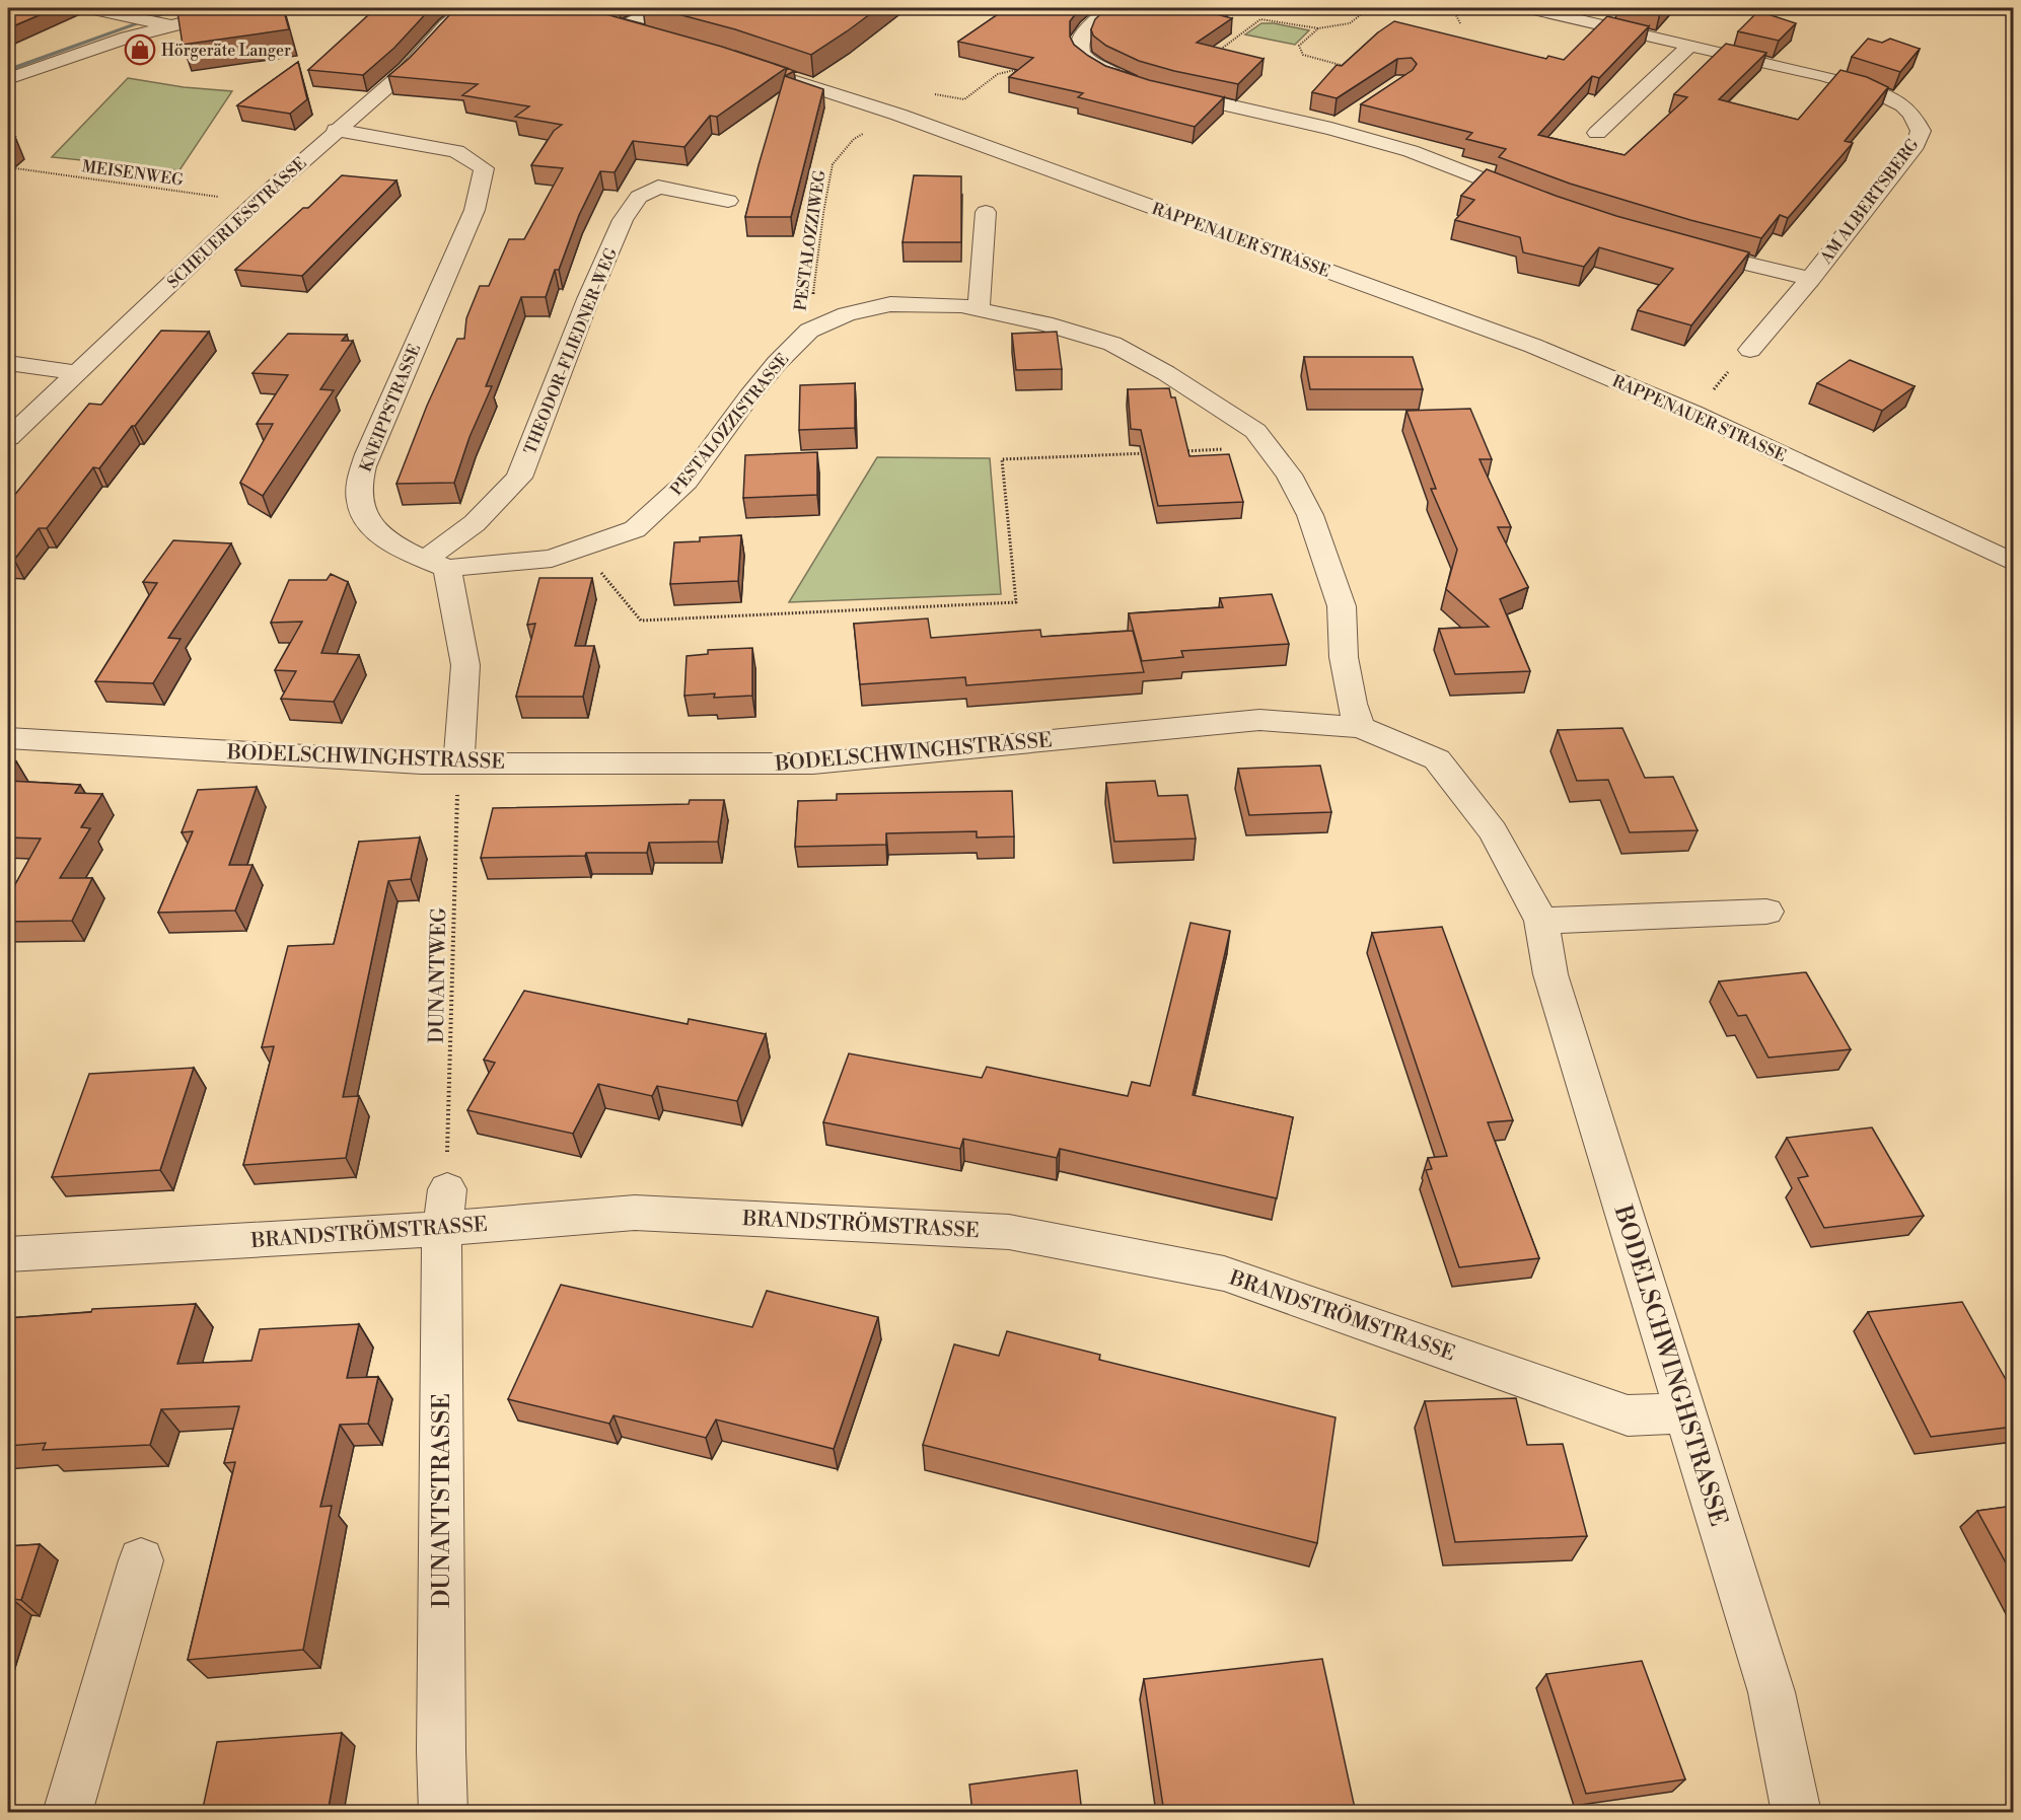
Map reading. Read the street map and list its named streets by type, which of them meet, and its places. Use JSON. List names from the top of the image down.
{
  "streets": {
    "street": [
      "AM ALBERTSBERG",
      "SCHEUERLESSTRASSE",
      "RAPPENAUER STRASSE",
      "THEODOR-FLIEDNER-WEG",
      "KNEIPPSTRASSE",
      "PESTALOZZISTRASSE",
      "BODELSCHWINGHSTRASSE",
      "BRANDSTRÖMSTRASSE",
      "DUNANTSTRASSE"
    ],
    "path": ["MEISENWEG", "PESTALOZZIWEG", "DUNANTWEG"]
  },
  "crossings": [
    ["MEISENWEG", "SCHEUERLESSTRASSE"],
    ["SCHEUERLESSTRASSE", "KNEIPPSTRASSE"],
    ["RAPPENAUER STRASSE", "PESTALOZZIWEG"],
    ["PESTALOZZIWEG", "PESTALOZZISTRASSE"],
    ["THEODOR-FLIEDNER-WEG", "KNEIPPSTRASSE"],
    ["THEODOR-FLIEDNER-WEG", "PESTALOZZISTRASSE"],
    ["KNEIPPSTRASSE", "PESTALOZZISTRASSE"],
    ["PESTALOZZISTRASSE", "BODELSCHWINGHSTRASSE"],
    ["BODELSCHWINGHSTRASSE", "DUNANTWEG"],
    ["BODELSCHWINGHSTRASSE", "BRANDSTRÖMSTRASSE"],
    ["DUNANTWEG", "BRANDSTRÖMSTRASSE"],
    ["DUNANTWEG", "DUNANTSTRASSE"],
    ["BRANDSTRÖMSTRASSE", "DUNANTSTRASSE"]
  ],
  "places": {
    "shop": ["Hörgeräte Langer"]
  }
}
